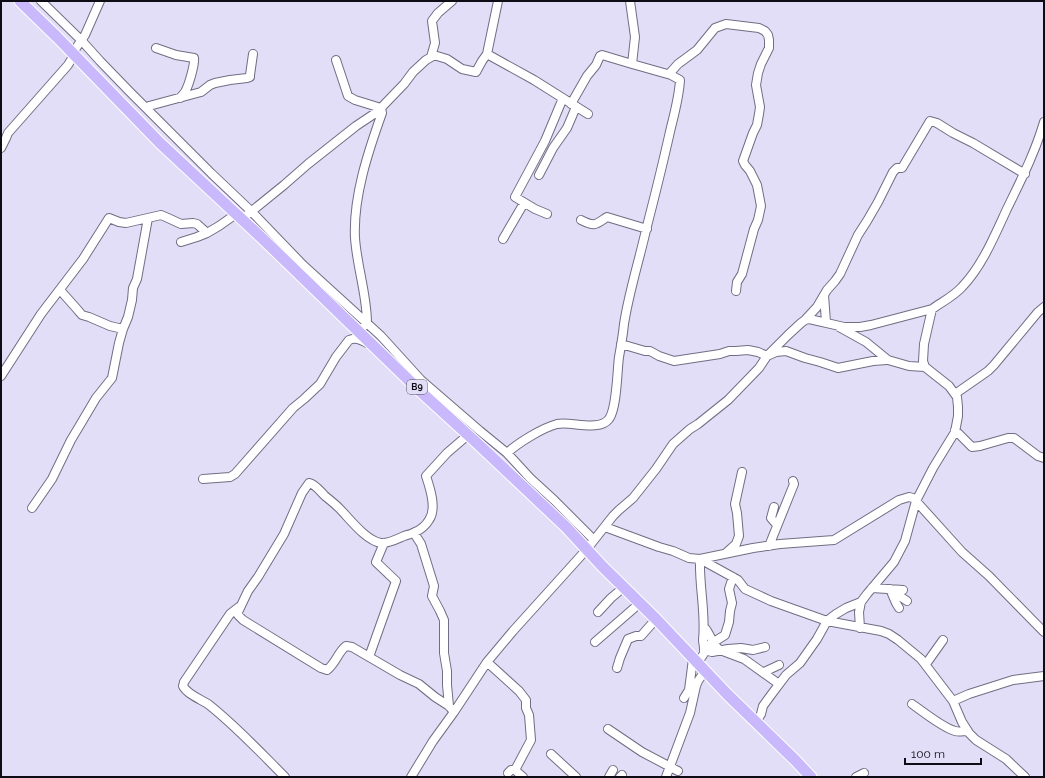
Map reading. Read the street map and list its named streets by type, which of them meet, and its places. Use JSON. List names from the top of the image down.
{
  "streets": {
    "highway": ["B9"]
  },
  "scale_bar": "100 m"
}
